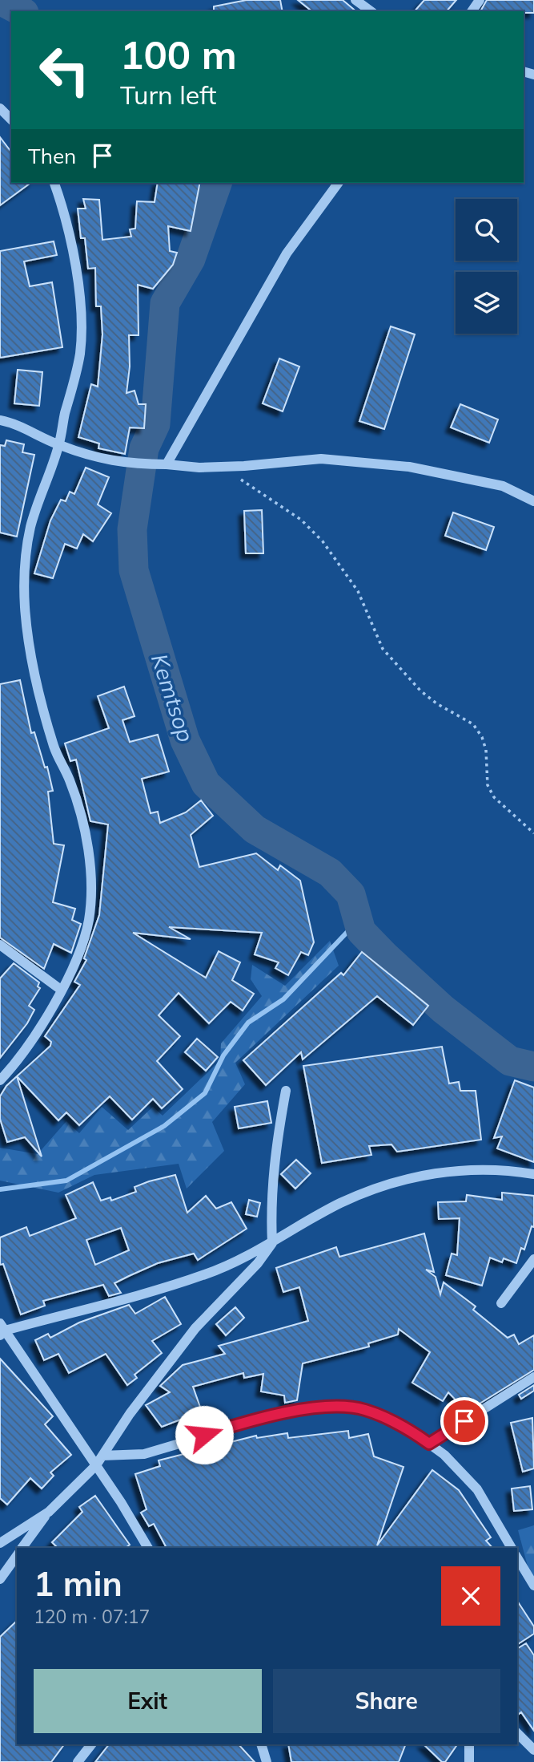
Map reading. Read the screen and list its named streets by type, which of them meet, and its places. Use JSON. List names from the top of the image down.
{
  "water": ["Kemtsop"],
  "page": {
    "turn": ["100 m", "Turn left"],
    "then": "Then",
    "heading": ["1 min", "120 m · 07:17"],
    "buttons": ["Exit", "Share"]
  }
}
